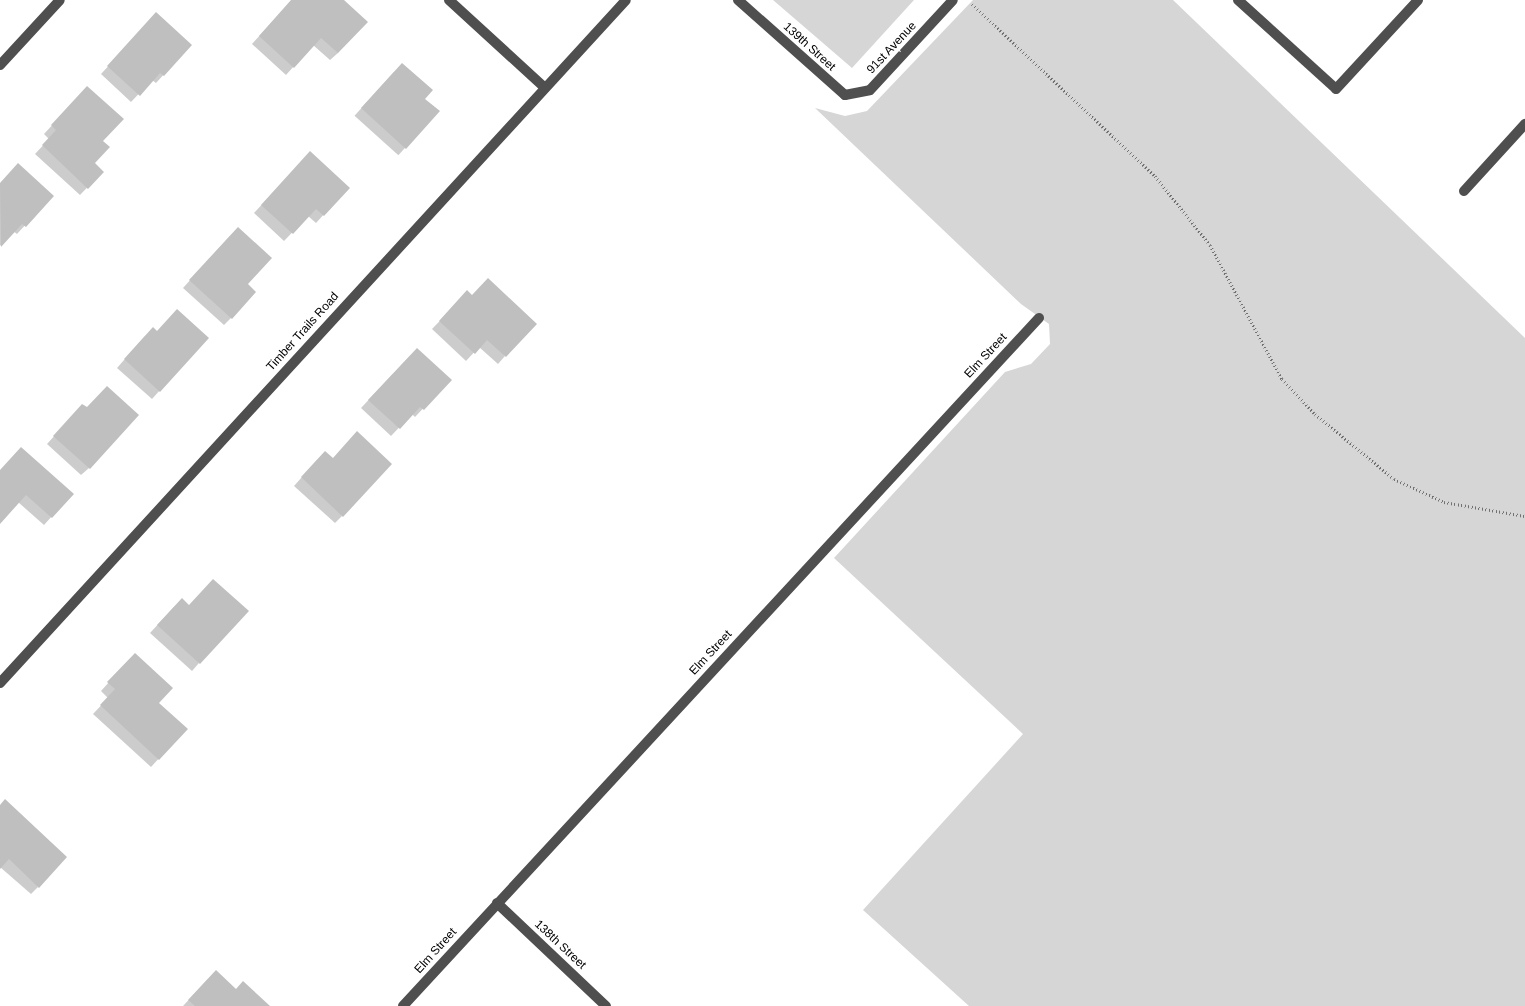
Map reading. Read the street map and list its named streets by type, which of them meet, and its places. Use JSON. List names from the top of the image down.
{
  "streets": {
    "street": [
      "139th Street",
      "91st Avenue",
      "Timber Trails Road",
      "Elm Street",
      "138th Street"
    ]
  },
  "crossings": [
    ["139th Street", "91st Avenue"],
    ["Elm Street", "138th Street"]
  ]
}
